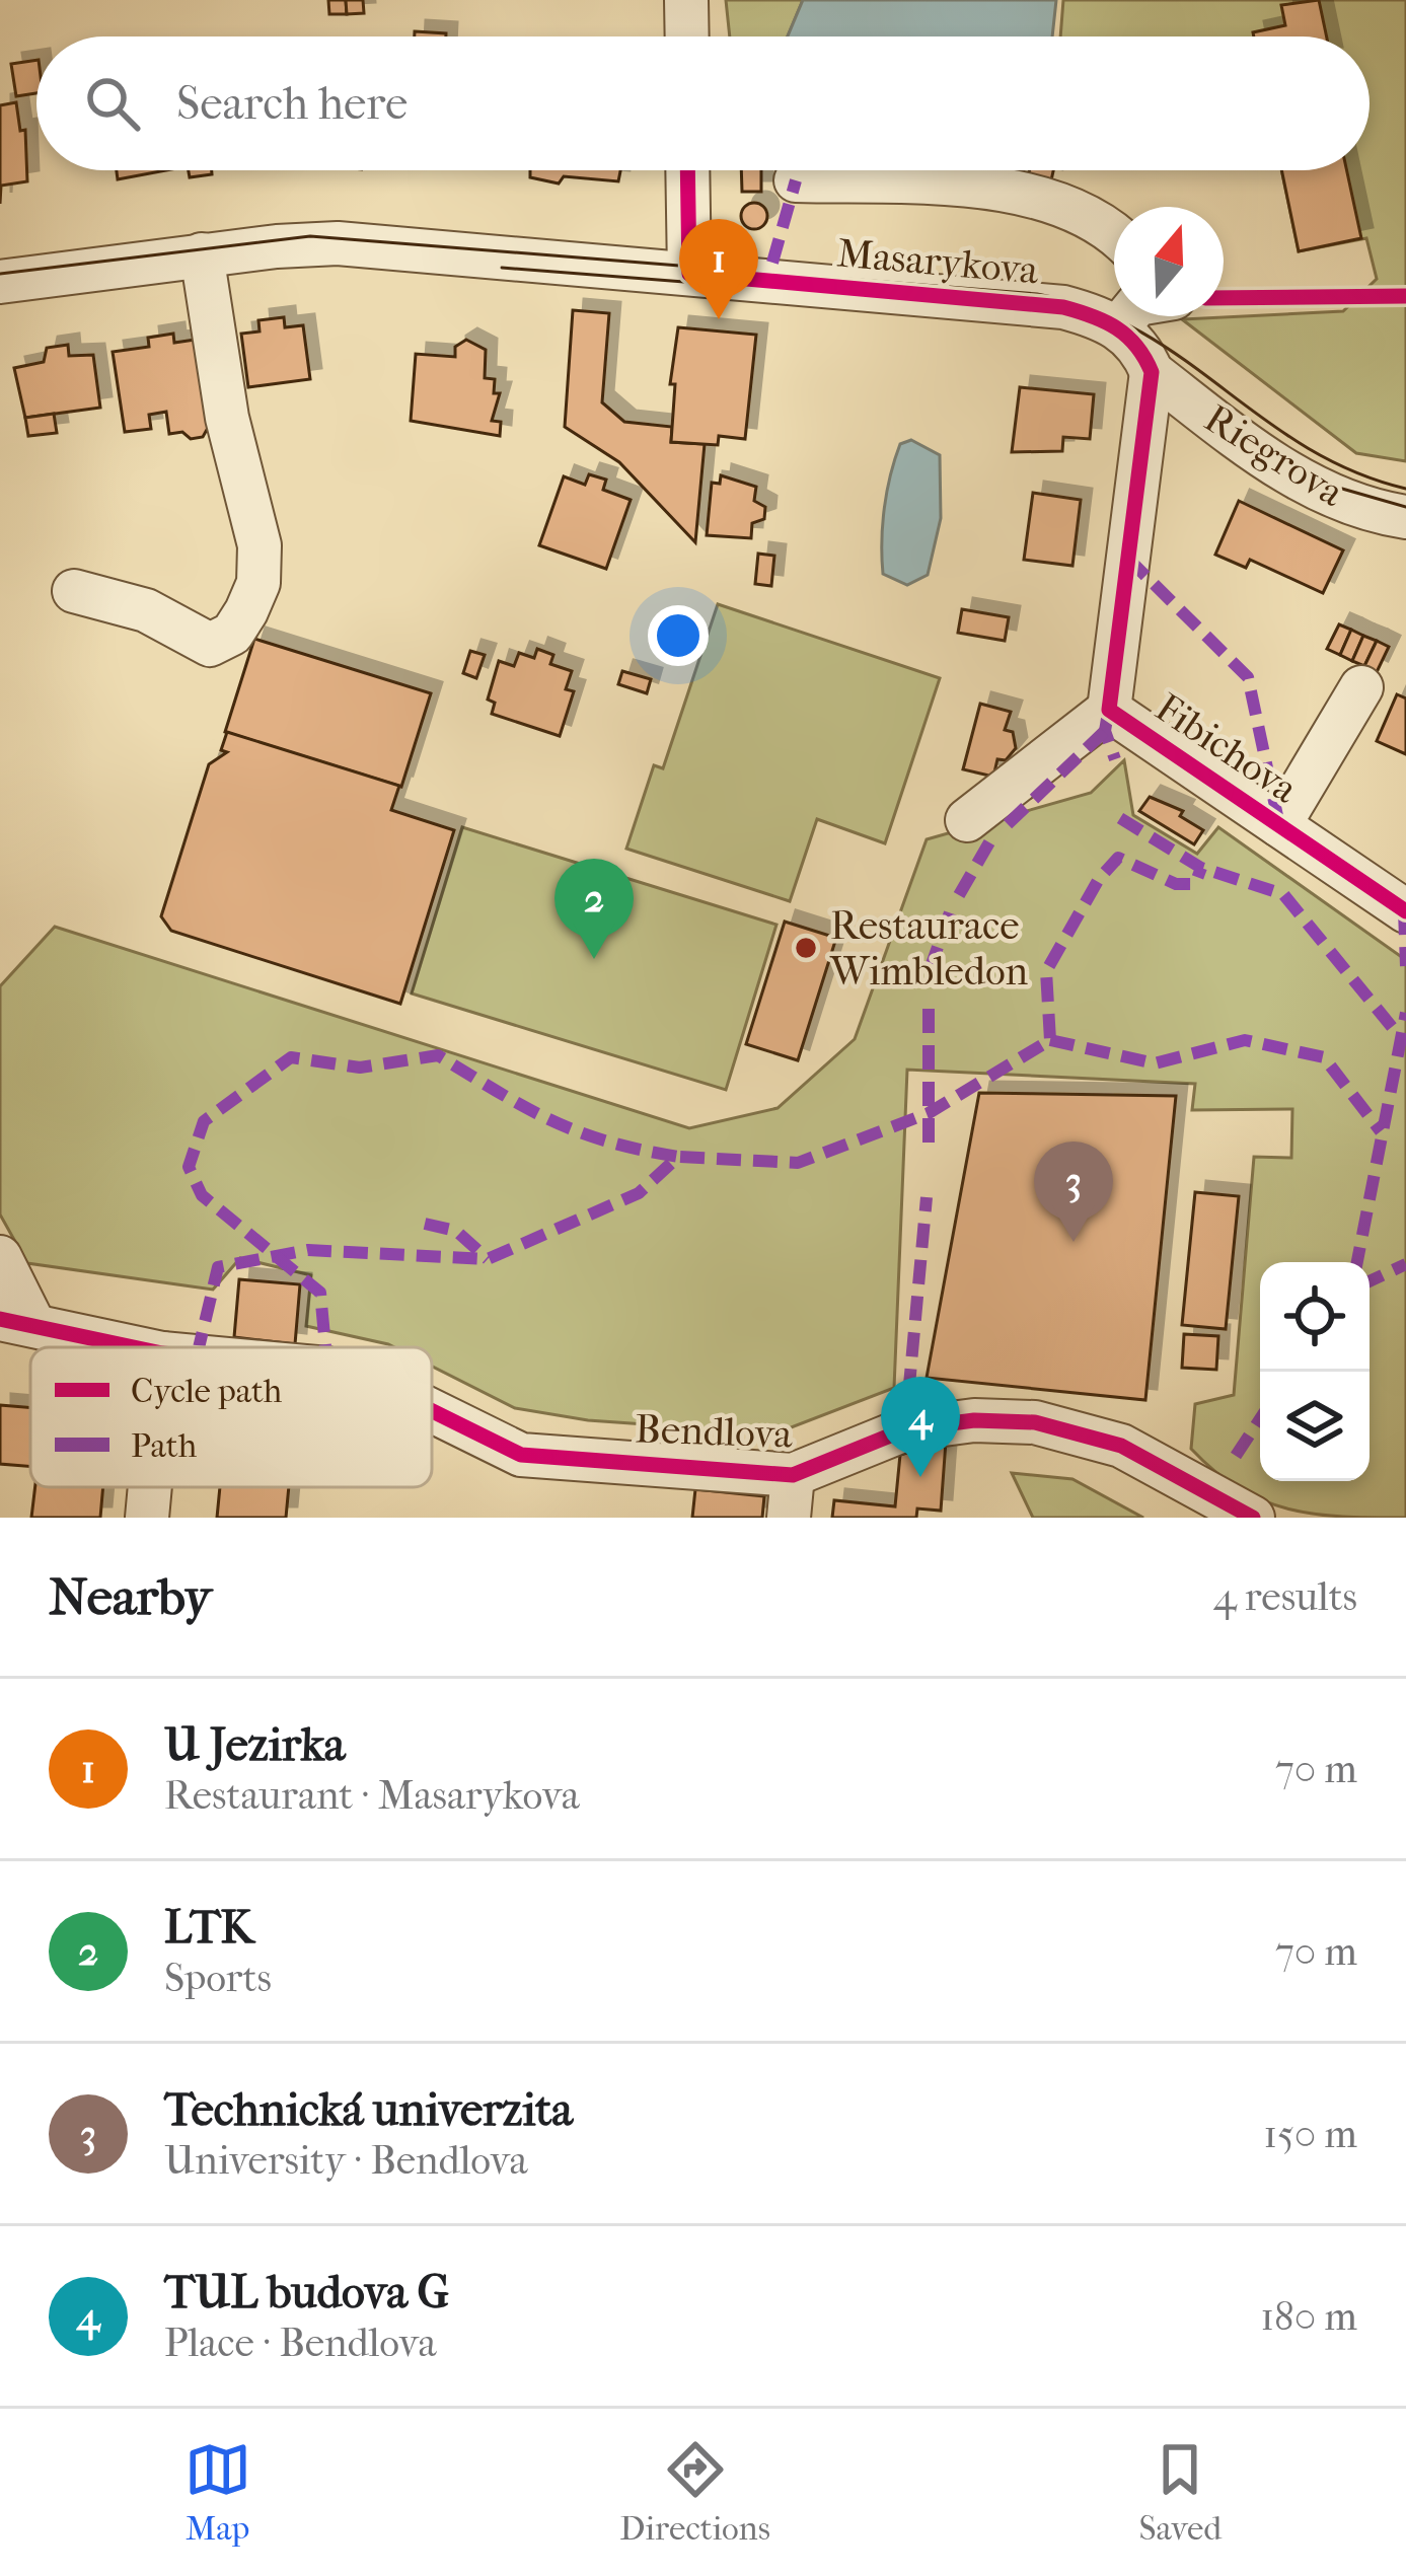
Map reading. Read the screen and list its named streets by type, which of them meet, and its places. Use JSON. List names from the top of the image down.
{
  "streets": {
    "street": [
      "Masarykova",
      "Riegrova",
      "Fibichova",
      "Bendlova"
    ]
  },
  "crossings": [
    ["Riegrova", "Fibichova"]
  ],
  "places": ["Restaurace Wimbledon"],
  "legend": ["Cycle path", "Path"],
  "north": "top",
  "page": {
    "search": "Search here",
    "pins": [
      "1",
      "2",
      "3",
      "4"
    ],
    "heading": ["Nearby", "4 results"],
    "list": [
      {
        "mark": "1",
        "name": "U Jezirka",
        "note": "Restaurant · Masarykova",
        "value": "70 m"
      },
      {
        "mark": "2",
        "name": "LTK",
        "note": "Sports",
        "value": "70 m"
      },
      {
        "mark": "3",
        "name": "Technická univerzita",
        "note": "University · Bendlova",
        "value": "150 m"
      },
      {
        "mark": "4",
        "name": "TUL budova G",
        "note": "Place · Bendlova",
        "value": "180 m"
      }
    ],
    "nav": ["Map", "Directions", "Saved"]
  }
}
